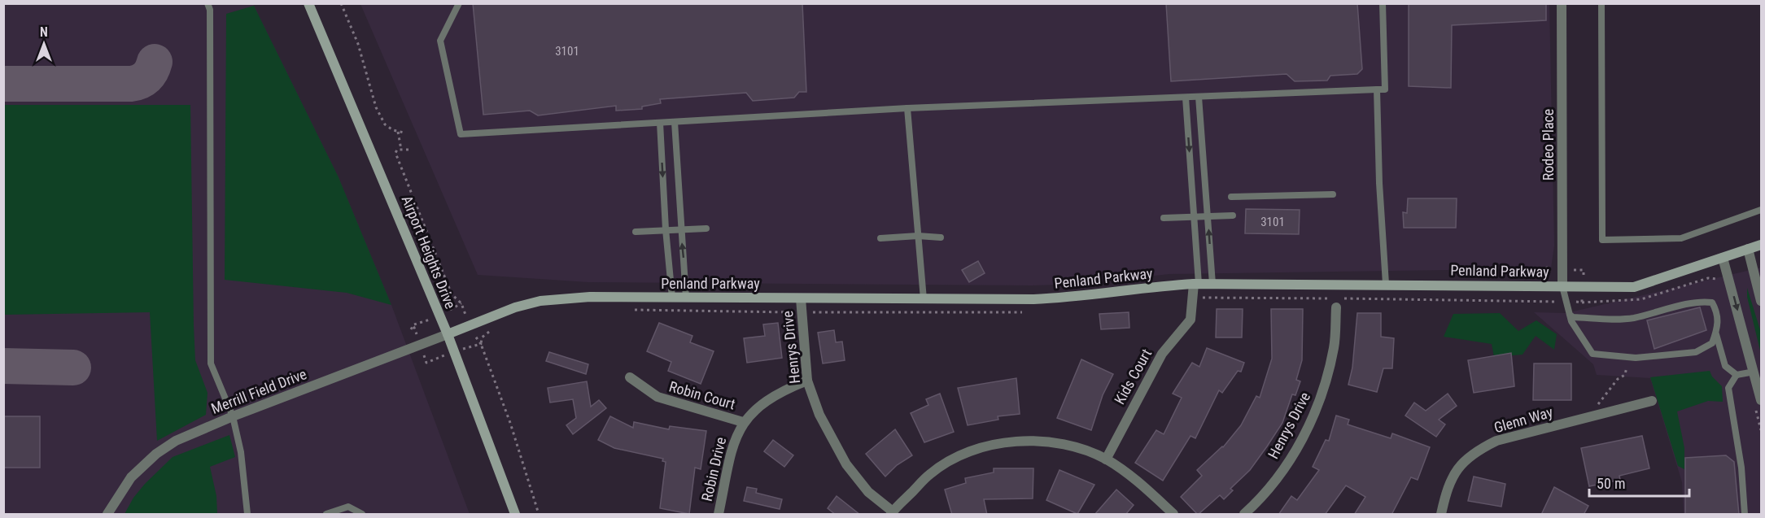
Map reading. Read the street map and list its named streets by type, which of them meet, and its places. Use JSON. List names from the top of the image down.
{
  "streets": {
    "street": [
      "Rodeo Place",
      "Airport Heights Drive",
      "Penland Parkway",
      "Henrys Drive",
      "Kids Court",
      "Merrill Field Drive",
      "Robin Court",
      "Glenn Way",
      "Robin Drive"
    ]
  },
  "crossings": [
    ["Rodeo Place", "Penland Parkway"],
    ["Airport Heights Drive", "Penland Parkway"],
    ["Airport Heights Drive", "Merrill Field Drive"],
    ["Penland Parkway", "Henrys Drive"],
    ["Penland Parkway", "Kids Court"],
    ["Penland Parkway", "Merrill Field Drive"],
    ["Henrys Drive", "Robin Drive"],
    ["Robin Court", "Robin Drive"]
  ],
  "house_numbers": ["3101", "3101"],
  "scale_bar": "50 m",
  "north": "top"
}
